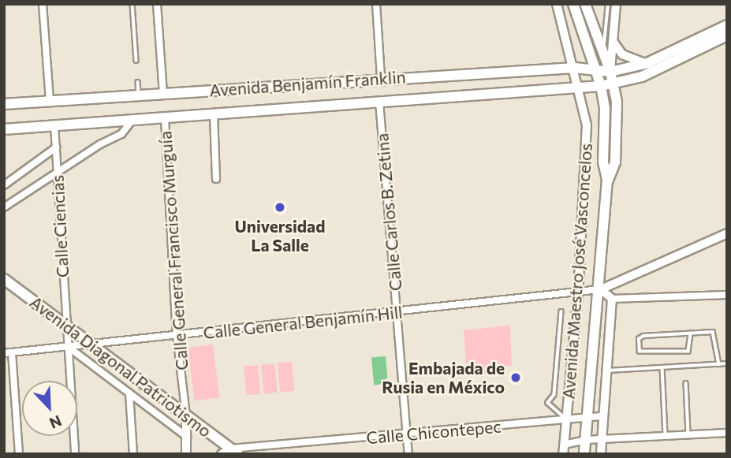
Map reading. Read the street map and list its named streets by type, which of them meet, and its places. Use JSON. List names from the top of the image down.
{
  "streets": {
    "main road": ["Avenida Benjamín Franklin", "Avenida Maestro José Vasconcelos", "Avenida Diagonal Patriotismo"],
    "street": [
      "Calle Carlos B. Zetina",
      "Calle Ciencias",
      "Calle General Francisco Murguía",
      "Calle General Benjamín Hill",
      "Calle Chicontepec"
    ]
  },
  "crossings": [
    ["Avenida Benjamín Franklin", "Calle Carlos B. Zetina"],
    ["Avenida Benjamín Franklin", "Calle Ciencias"],
    ["Avenida Benjamín Franklin", "Calle General Francisco Murguía"],
    ["Avenida Benjamín Franklin", "Avenida Maestro José Vasconcelos"],
    ["Calle Carlos B. Zetina", "Calle General Benjamín Hill"],
    ["Calle Carlos B. Zetina", "Calle Chicontepec"],
    ["Calle Ciencias", "Calle General Benjamín Hill"],
    ["Calle Ciencias", "Avenida Diagonal Patriotismo"],
    ["Calle General Francisco Murguía", "Calle General Benjamín Hill"],
    ["Calle General Francisco Murguía", "Avenida Diagonal Patriotismo"],
    ["Avenida Maestro José Vasconcelos", "Calle General Benjamín Hill"],
    ["Avenida Maestro José Vasconcelos", "Calle Chicontepec"],
    ["Calle General Benjamín Hill", "Avenida Diagonal Patriotismo"],
    ["Avenida Diagonal Patriotismo", "Calle Chicontepec"]
  ],
  "places": ["Universidad La Salle", "Embajada de Rusia en México"],
  "north": "bottom right"
}
